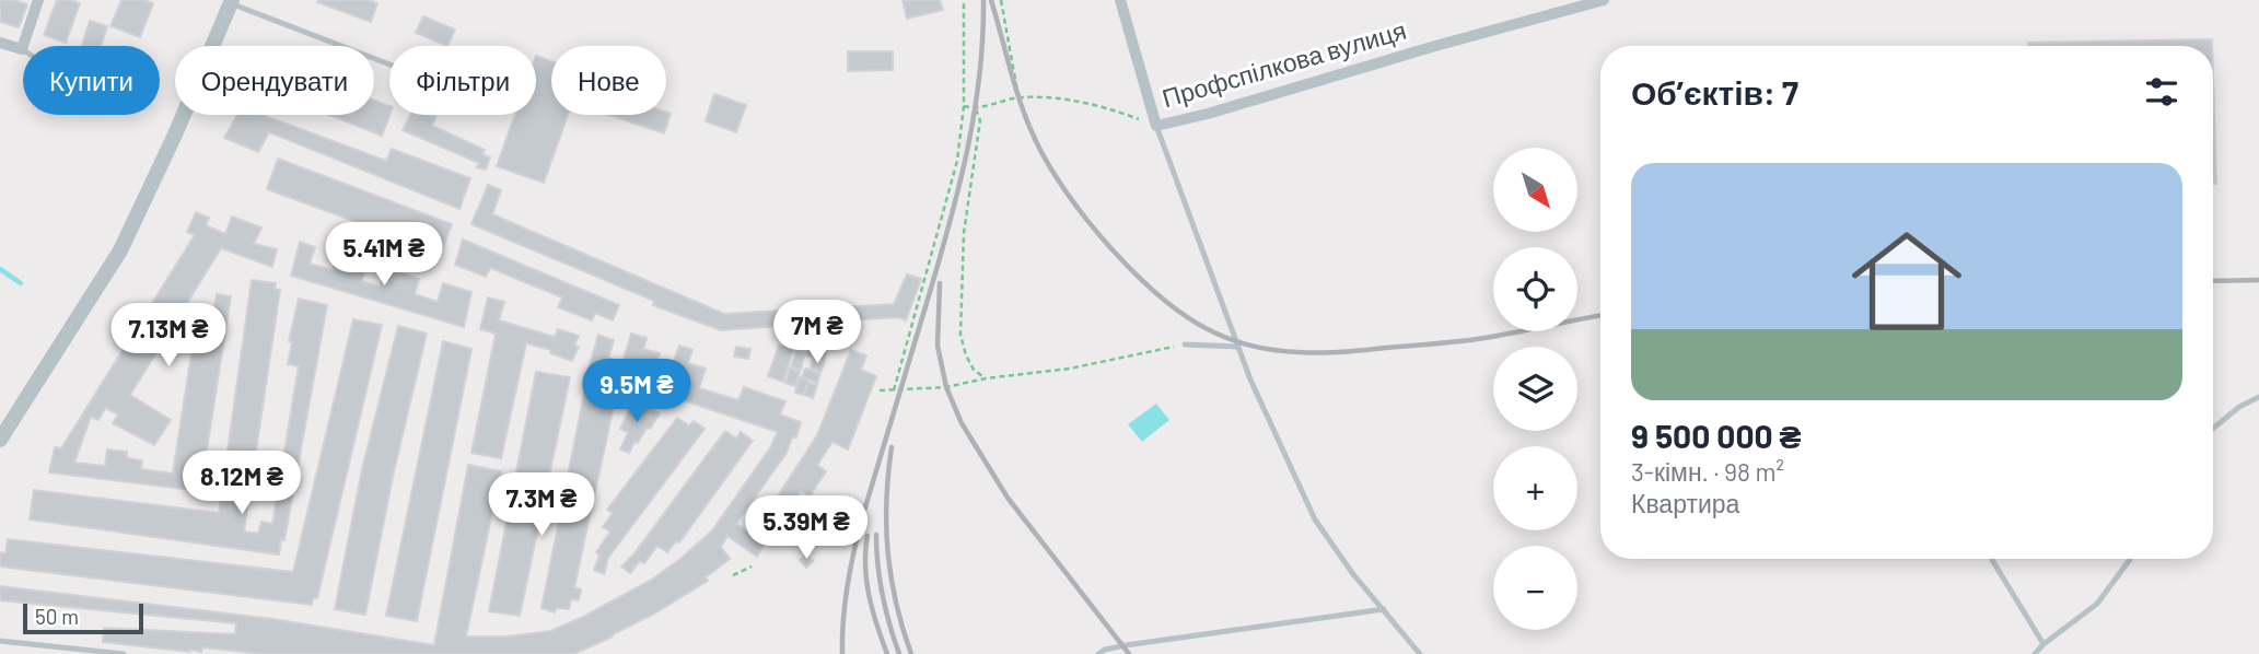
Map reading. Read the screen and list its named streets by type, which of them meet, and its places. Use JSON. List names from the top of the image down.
{
  "streets": {
    "street": ["Профспілкова вулиця"]
  },
  "scale_bar": "50 m",
  "north": "bottom right",
  "page": {
    "chip": [
      "Купити",
      "Орендувати",
      "Фільтри",
      "Нове"
    ],
    "heading": "Об’єктів: 7",
    "list": [
      {
        "name": "9 500 000 ₴",
        "note": "3-кімн. · 98 m² · Квартира"
      }
    ],
    "map_buttons": ["+", "−"],
    "price": [
      "5.41M ₴",
      "7M ₴",
      "7.13M ₴",
      "9.5M ₴",
      "8.12M ₴",
      "7.3M ₴",
      "5.39M ₴"
    ],
    "scale": "50 m"
  }
}
